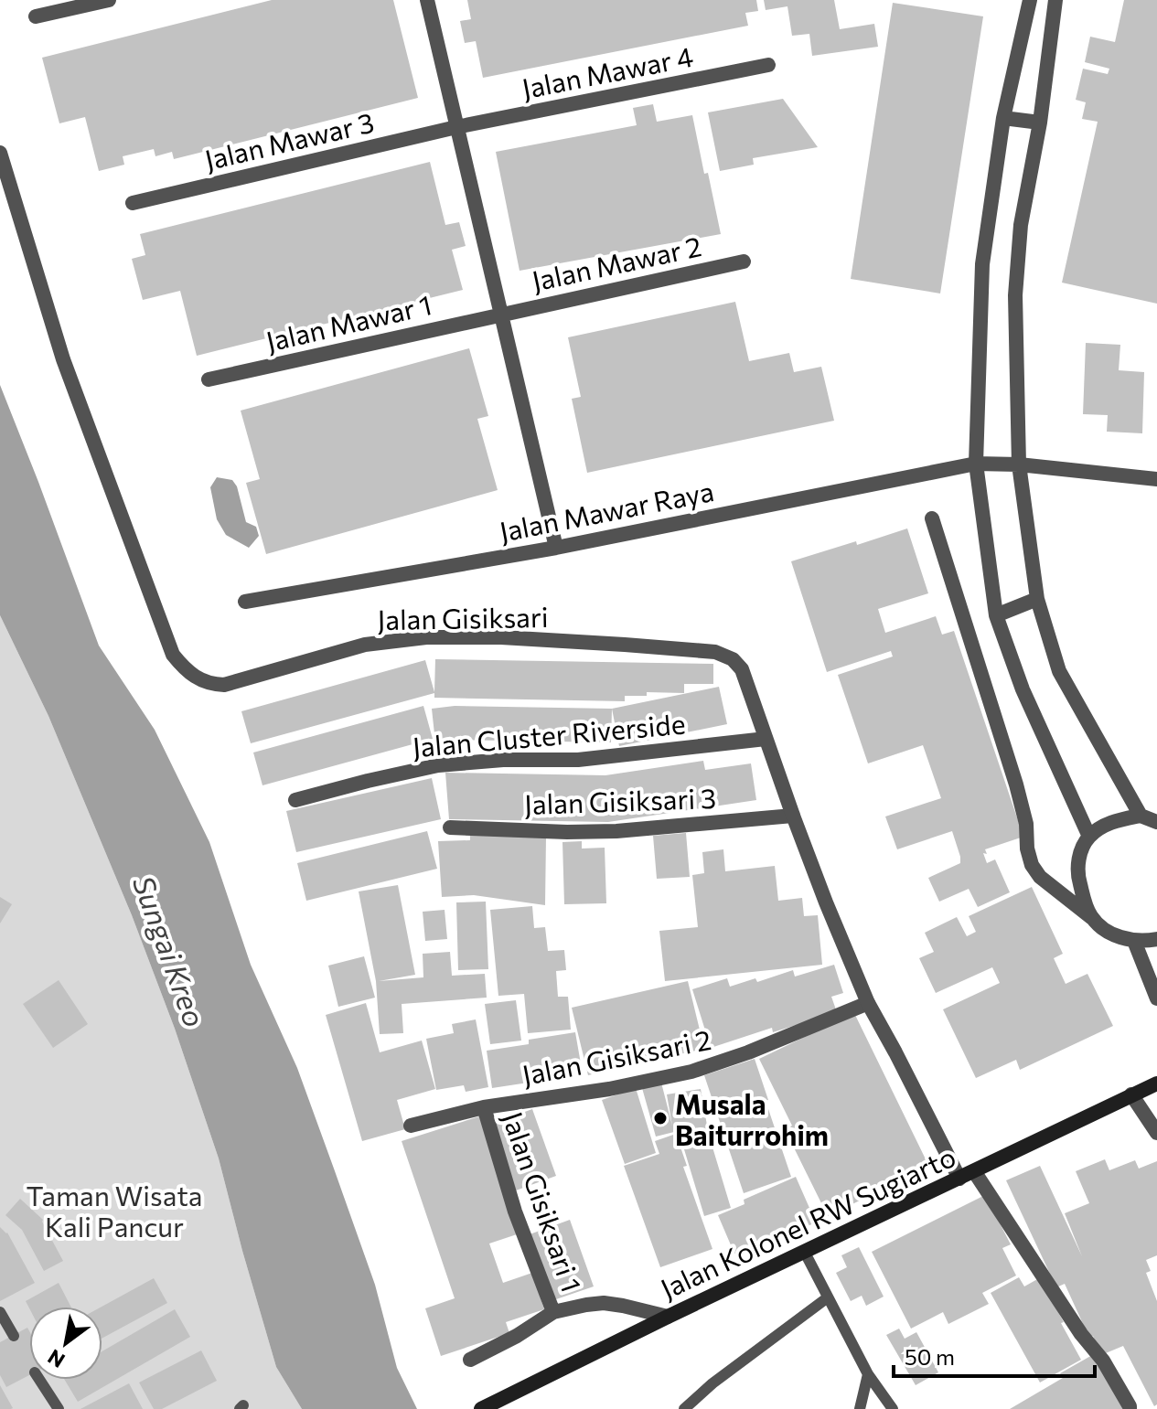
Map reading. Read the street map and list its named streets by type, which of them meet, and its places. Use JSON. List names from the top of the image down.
{
  "streets": {
    "main road": ["Jalan Kolonel RW Sugiarto"],
    "street": [
      "Jalan Mawar 4",
      "Jalan Mawar 3",
      "Jalan Mawar 2",
      "Jalan Mawar 1",
      "Jalan Mawar Raya",
      "Jalan Gisiksari",
      "Jalan Cluster Riverside",
      "Jalan Gisiksari 3",
      "Jalan Gisiksari 2",
      "Jalan Gisiksari 1"
    ]
  },
  "crossings": [
    ["Jalan Mawar 4", "Jalan Mawar 3"],
    ["Jalan Mawar 2", "Jalan Mawar 1"],
    ["Jalan Gisiksari", "Jalan Cluster Riverside"],
    ["Jalan Gisiksari", "Jalan Gisiksari 3"],
    ["Jalan Gisiksari", "Jalan Gisiksari 2"],
    ["Jalan Gisiksari", "Jalan Kolonel RW Sugiarto"],
    ["Jalan Gisiksari 2", "Jalan Gisiksari 1"],
    ["Jalan Gisiksari 1", "Jalan Kolonel RW Sugiarto"]
  ],
  "water": ["Sungai Kreo"],
  "parks": ["Taman Wisata Kali Pancur"],
  "places": ["Musala Baiturrohim"],
  "scale_bar": "50 m",
  "north": "bottom left"
}
